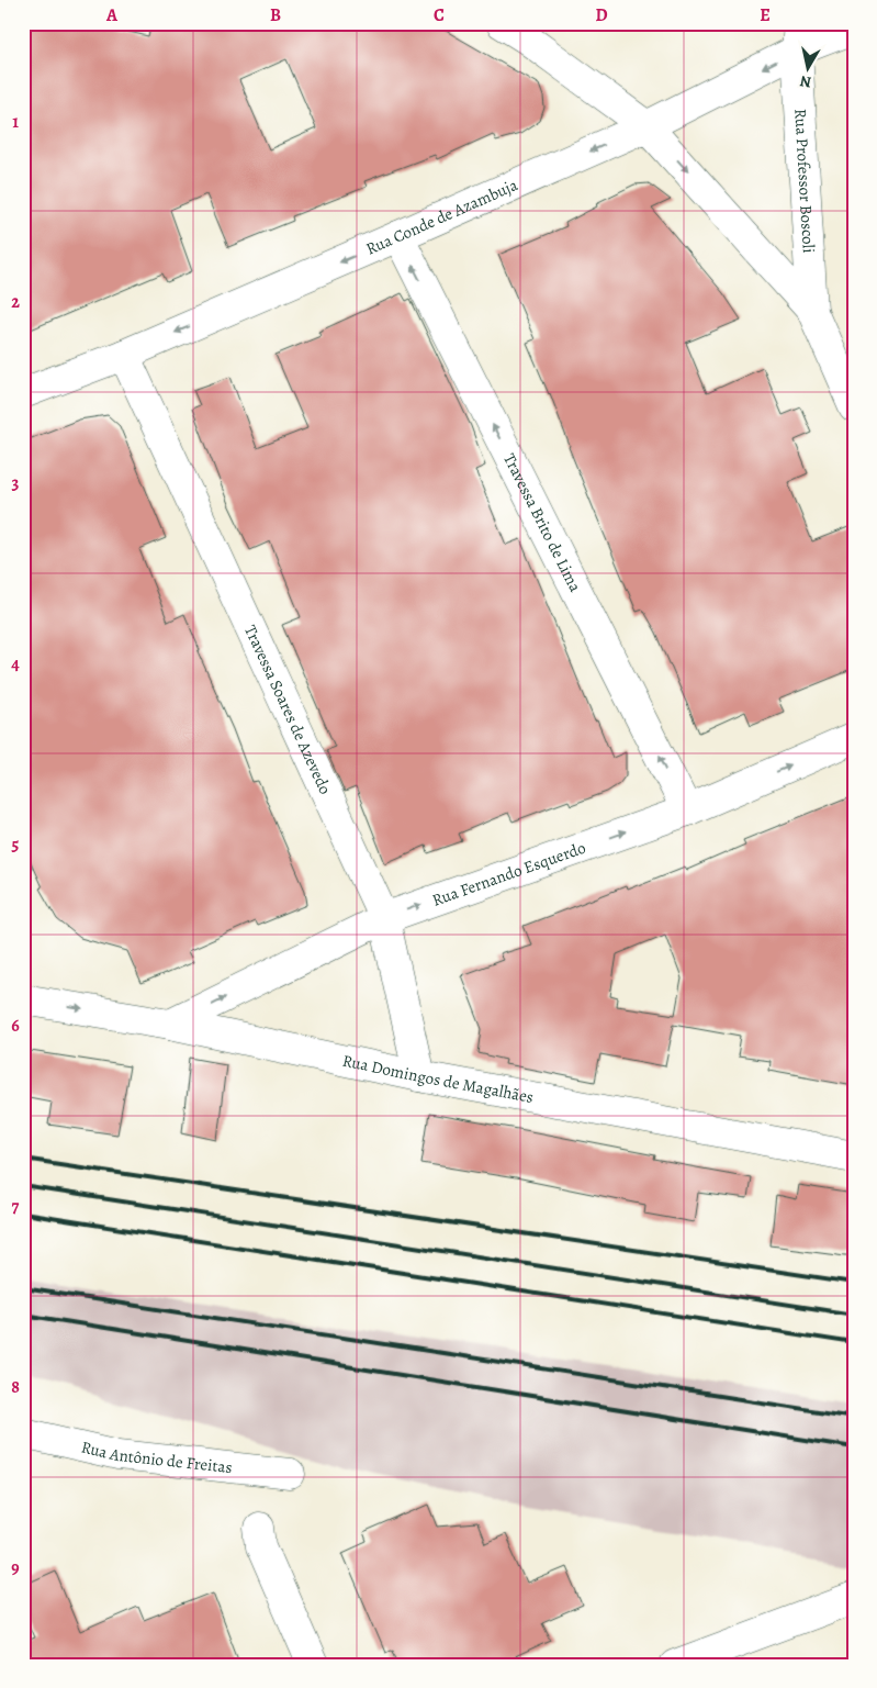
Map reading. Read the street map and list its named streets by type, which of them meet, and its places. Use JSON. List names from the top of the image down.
{
  "streets": {
    "street": [
      "Rua Professor Boscoli",
      "Rua Conde de Azambuja",
      "Travessa Brito de Lima",
      "Travessa Soares de Azevedo",
      "Rua Fernando Esquerdo",
      "Rua Domingos de Magalhães",
      "Rua Antônio de Freitas"
    ]
  },
  "crossings": [
    ["Rua Professor Boscoli", "Rua Conde de Azambuja"],
    ["Rua Conde de Azambuja", "Travessa Brito de Lima"],
    ["Rua Conde de Azambuja", "Travessa Soares de Azevedo"],
    ["Travessa Brito de Lima", "Rua Fernando Esquerdo"],
    ["Travessa Soares de Azevedo", "Rua Fernando Esquerdo"],
    ["Travessa Soares de Azevedo", "Rua Domingos de Magalhães"],
    ["Rua Fernando Esquerdo", "Rua Domingos de Magalhães"]
  ],
  "one_way": ["Rua Conde de Azambuja", "Travessa Brito de Lima", "Rua Fernando Esquerdo"],
  "north": "bottom",
  "grid": {
    "columns": [
      "A",
      "B",
      "C",
      "D",
      "E"
    ],
    "rows": [
      "1",
      "2",
      "3",
      "4",
      "5",
      "6",
      "7",
      "8",
      "9"
    ]
  }
}
